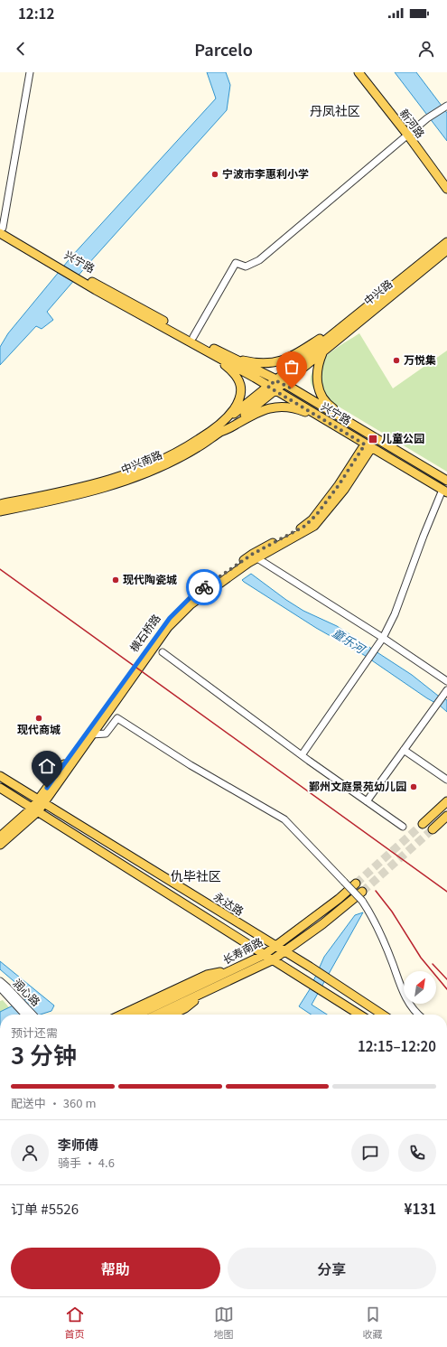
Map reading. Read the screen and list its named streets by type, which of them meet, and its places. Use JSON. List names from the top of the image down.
{
  "streets": {
    "main road": [
      "新河路",
      "兴宁路",
      "中兴路",
      "中兴南路",
      "横石桥路",
      "永达路",
      "长寿南路"
    ],
    "street": ["润心路"]
  },
  "crossings": [
    ["兴宁路", "中兴路"],
    ["兴宁路", "中兴南路"],
    ["兴宁路", "横石桥路"],
    ["中兴路", "中兴南路"],
    ["中兴南路", "横石桥路"],
    ["横石桥路", "永达路"],
    ["永达路", "长寿南路"]
  ],
  "districts": ["丹凤社区", "仇毕社区"],
  "water": ["童乐河"],
  "places": {
    "other": [
      "宁波市李惠利小学",
      "万悦集",
      "现代陶瓷城",
      "现代商城",
      "鄞州文庭景苑幼儿园"
    ],
    "transit": ["儿童公园"]
  },
  "north": "top right",
  "page": {
    "status": "12:12",
    "header": "Parcelo",
    "heading": ["3 分钟", "预计还需", "12:15–12:20"],
    "panel": [
      "李师傅",
      "骑手 · 4.6",
      "订单 #5526",
      "¥131"
    ],
    "bar": "配送中 · 360 m",
    "buttons": ["帮助", "分享"],
    "tabs": ["首页", "地图", "收藏"]
  }
}
